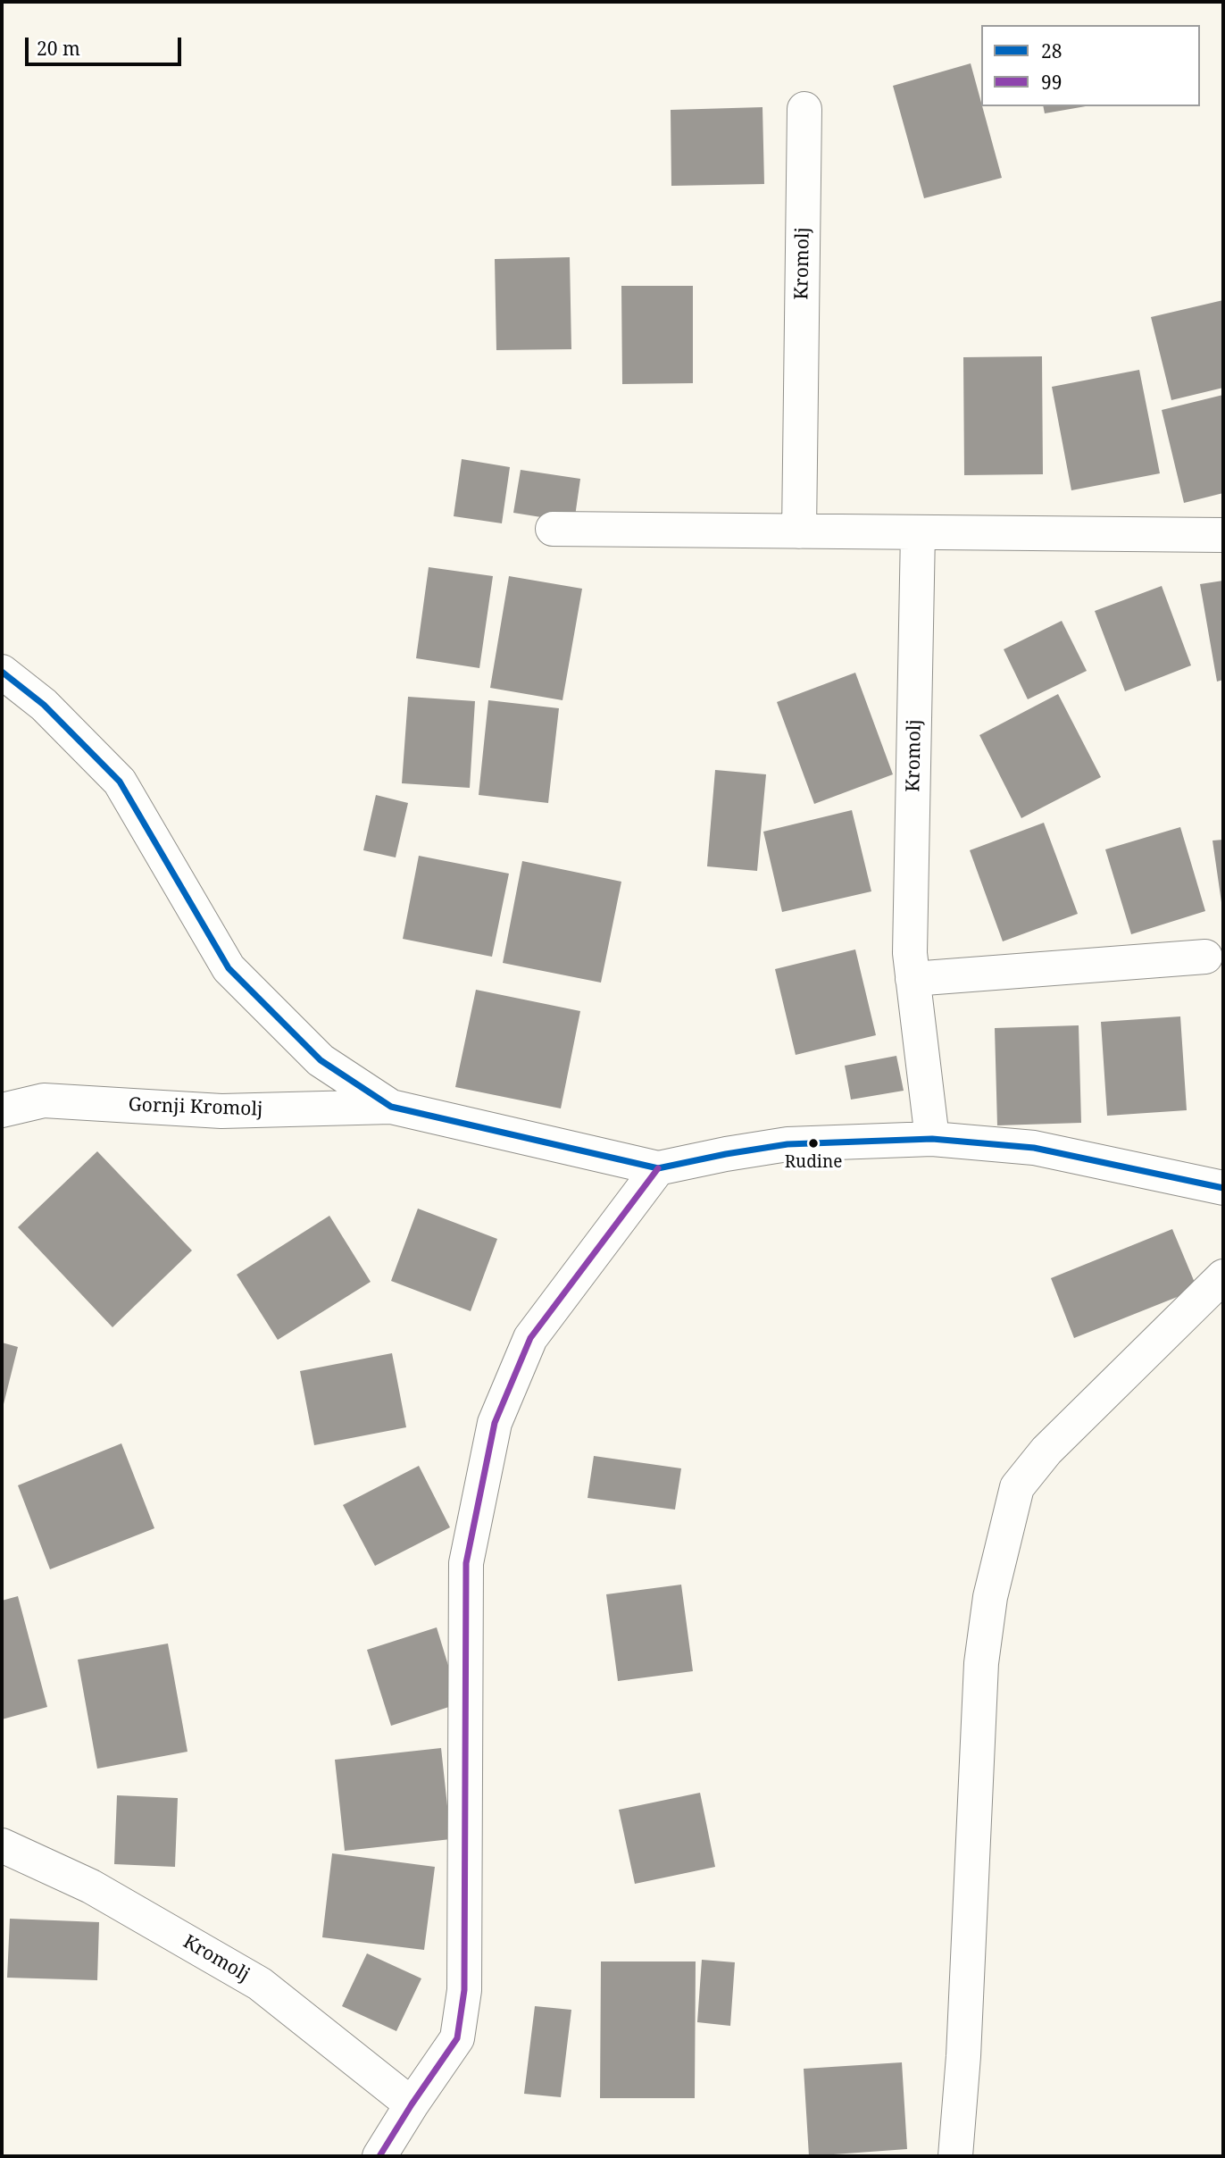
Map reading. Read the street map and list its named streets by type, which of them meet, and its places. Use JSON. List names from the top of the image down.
{
  "streets": {
    "street": ["Kromolj", "Gornji Kromolj"]
  },
  "places": ["Rudine"],
  "lines": ["transit line 28", "transit line 99"],
  "legend": ["28", "99"],
  "scale_bar": "20 m"
}
